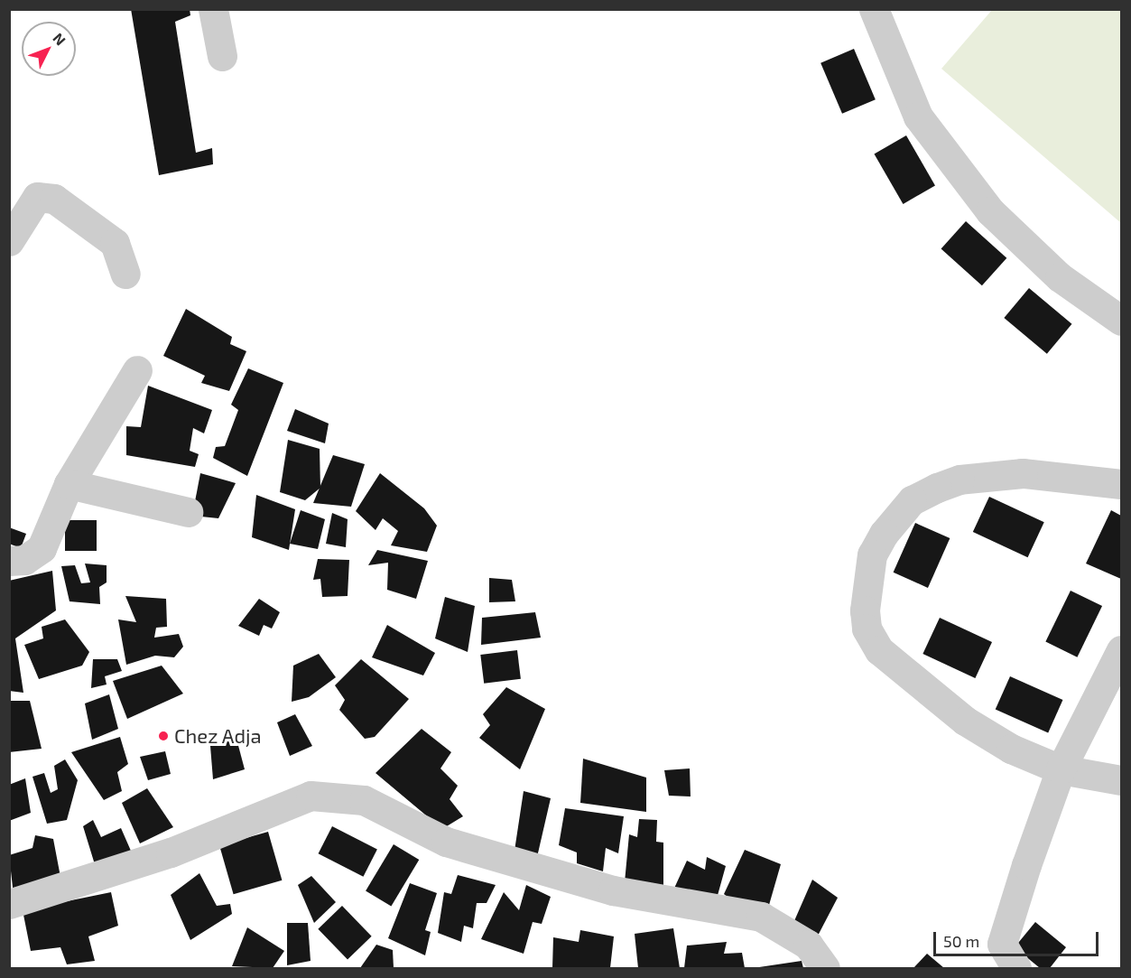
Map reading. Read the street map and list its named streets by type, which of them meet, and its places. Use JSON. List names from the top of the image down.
{
  "places": ["Chez Adja"],
  "scale_bar": "50 m",
  "north": "top right"
}
